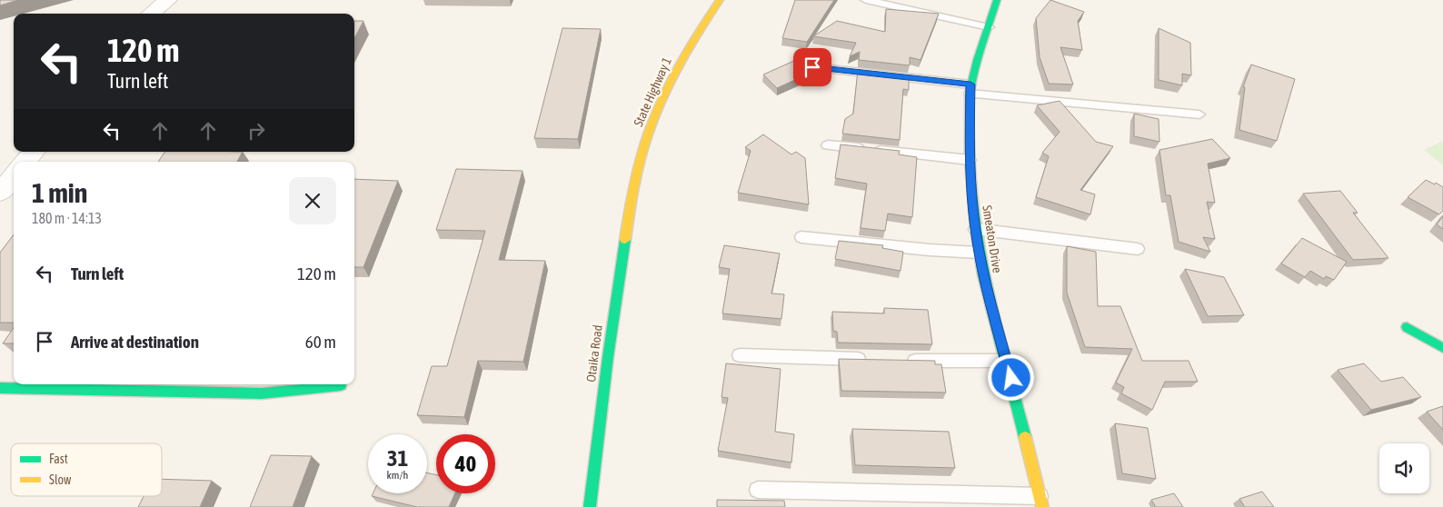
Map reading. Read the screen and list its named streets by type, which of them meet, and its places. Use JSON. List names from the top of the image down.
{
  "streets": {
    "main road": ["State Highway 1", "Smeaton Drive", "Otaika Road"]
  },
  "crossings": [
    ["State Highway 1", "Otaika Road"]
  ],
  "legend": ["Fast", "Slow"],
  "page": {
    "turn": ["120 m", "Turn left"],
    "heading": ["1 min", "180 m · 14:13"],
    "list": [
      {
        "name": "Turn left",
        "value": "120 m"
      },
      {
        "name": "Arrive at destination",
        "value": "60 m"
      }
    ],
    "speed": "31 km/h",
    "limit": "40"
  }
}
